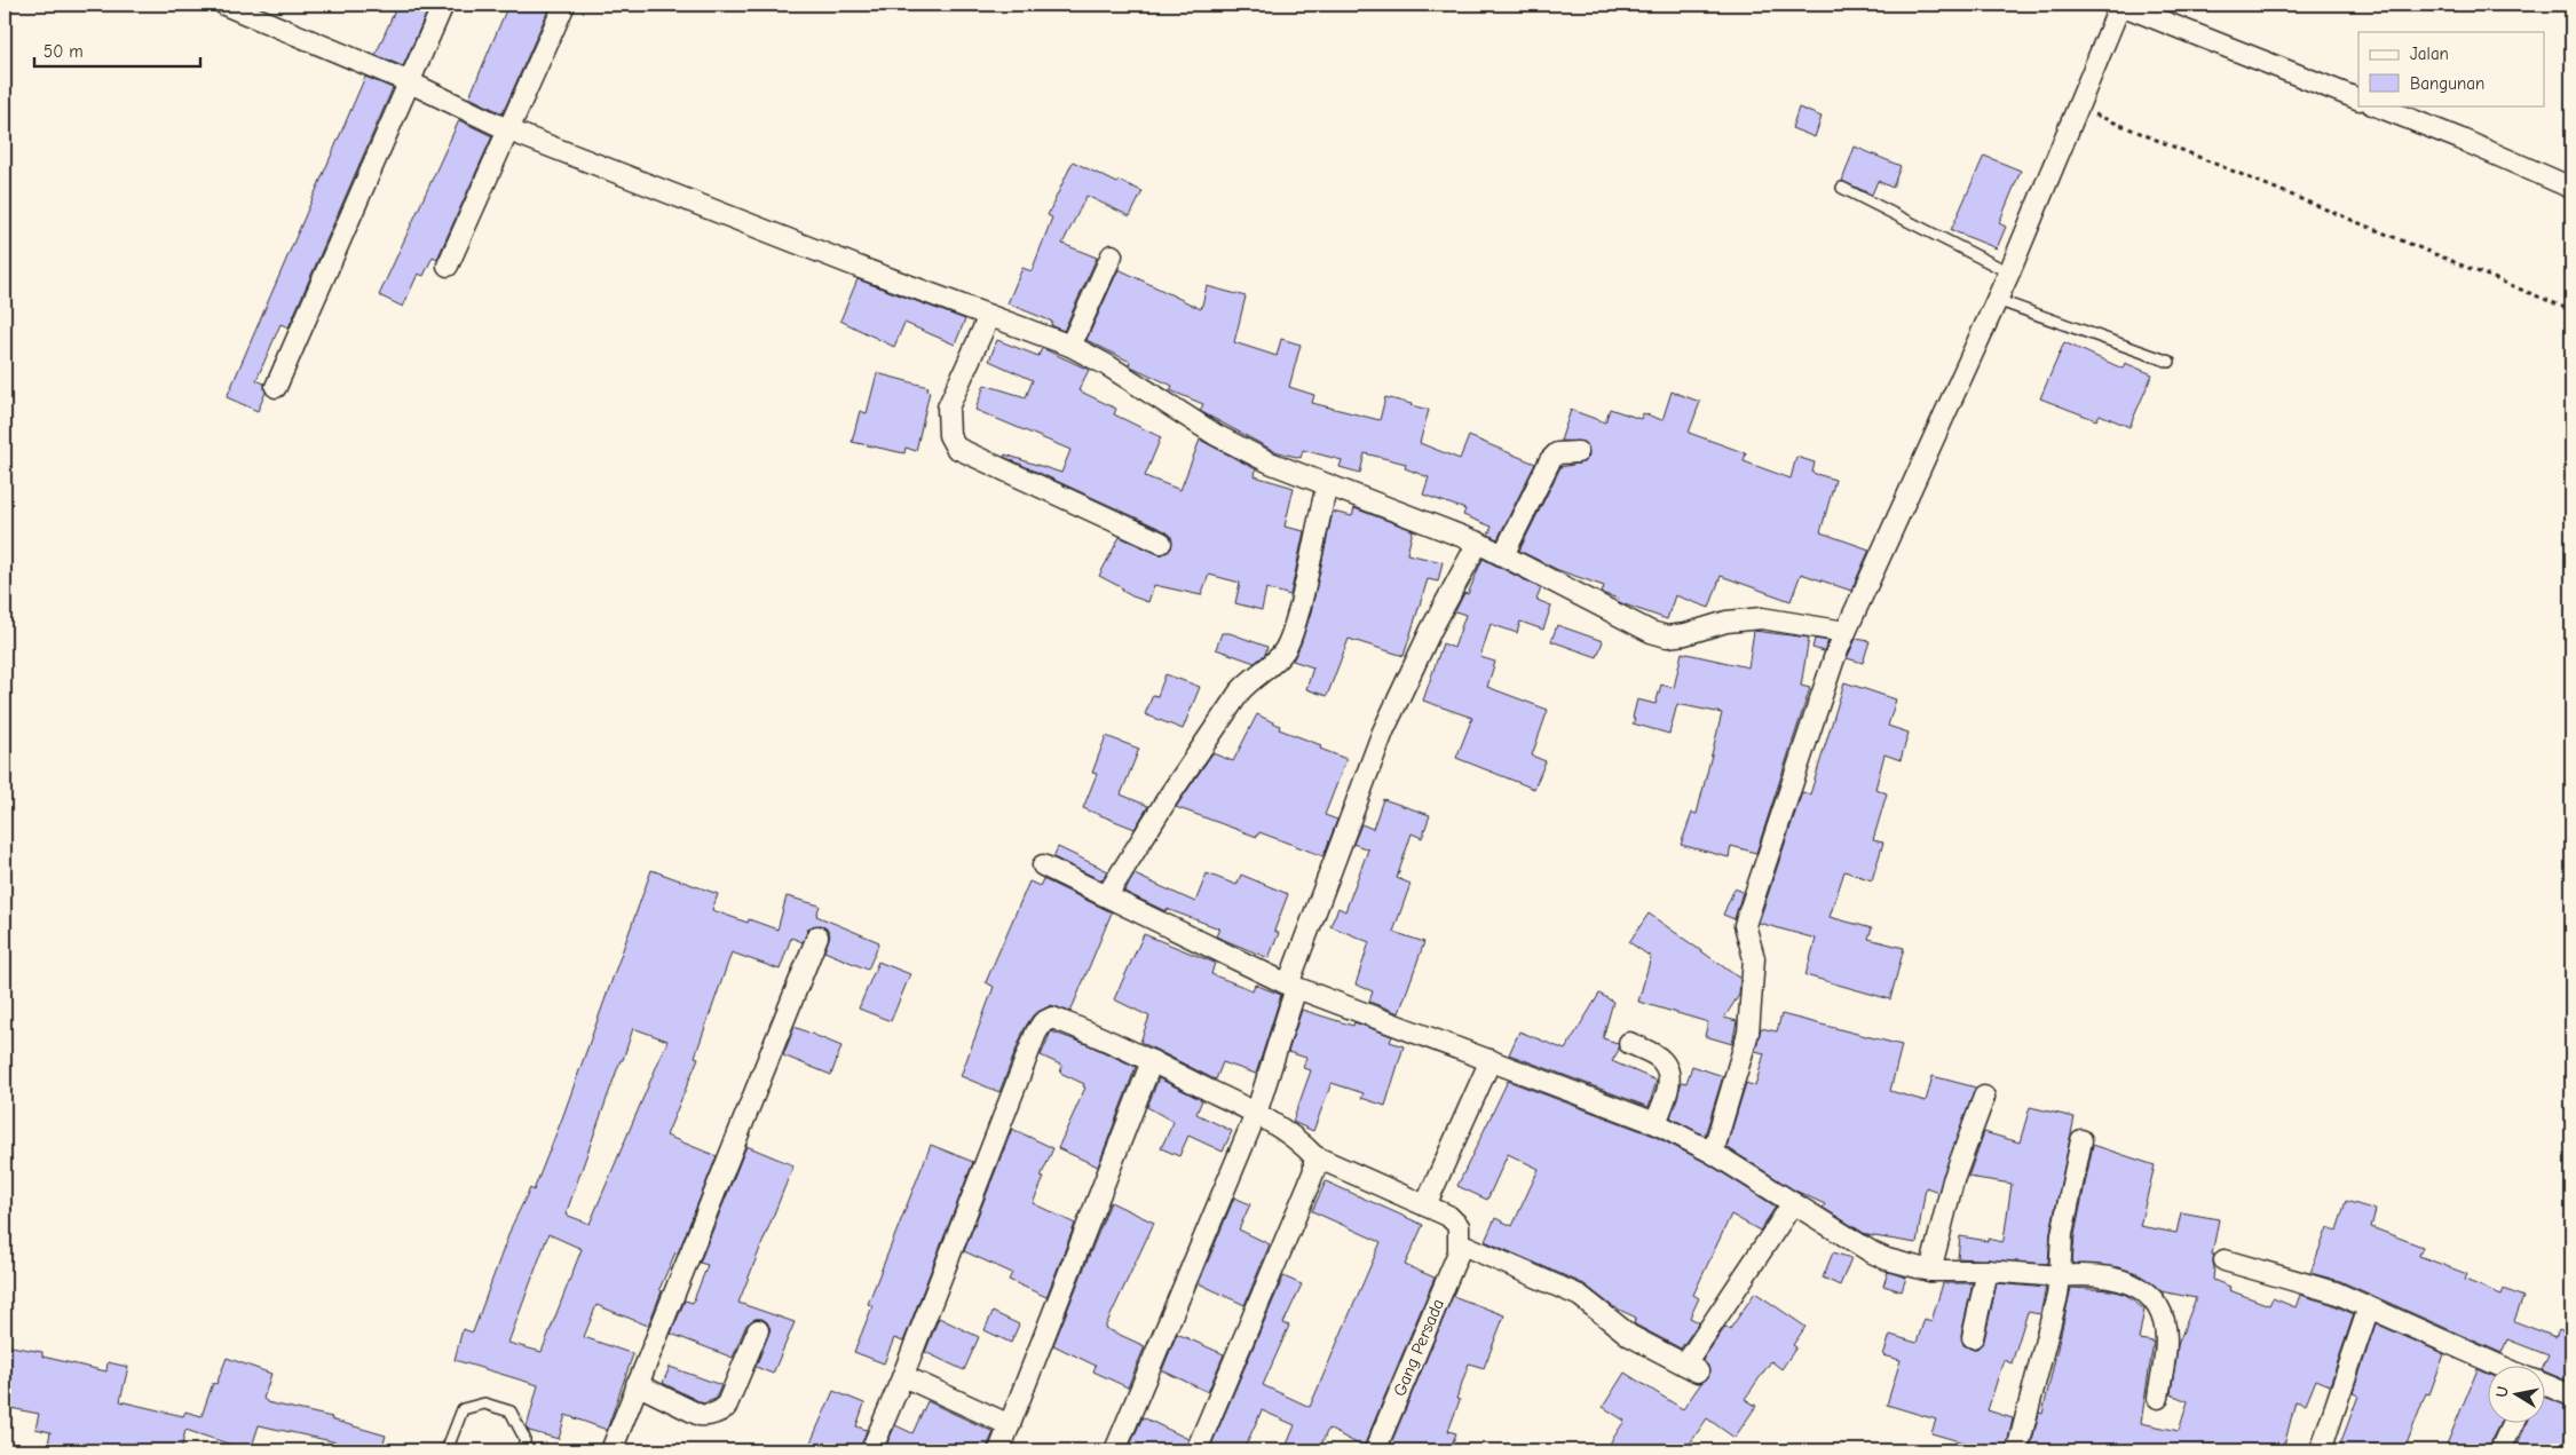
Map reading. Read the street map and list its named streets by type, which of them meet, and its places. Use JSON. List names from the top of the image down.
{
  "streets": {
    "street": ["Gang Persada"]
  },
  "legend": ["Jalan", "Bangunan"],
  "scale_bar": "50 m",
  "north": "left"
}
